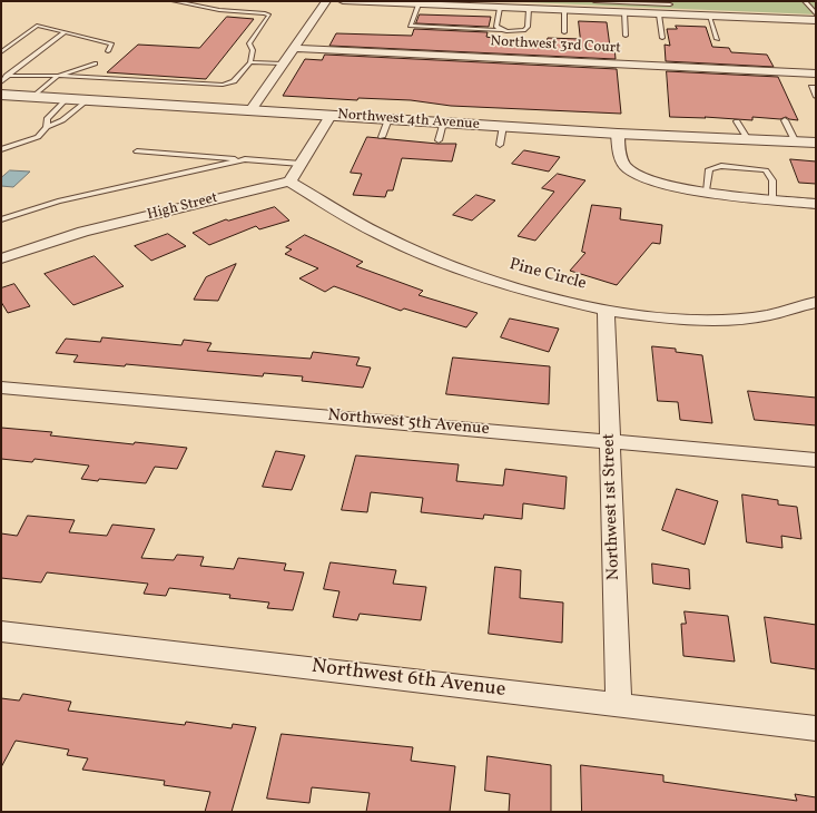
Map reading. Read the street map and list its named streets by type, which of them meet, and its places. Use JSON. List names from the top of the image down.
{
  "streets": {
    "street": [
      "Northwest 3rd Court",
      "Northwest 4th Avenue",
      "High Street",
      "Pine Circle",
      "Northwest 5th Avenue",
      "Northwest 1st Street",
      "Northwest 6th Avenue"
    ]
  },
  "crossings": [
    ["High Street", "Pine Circle"],
    ["Pine Circle", "Northwest 1st Street"],
    ["Northwest 5th Avenue", "Northwest 1st Street"],
    ["Northwest 1st Street", "Northwest 6th Avenue"]
  ]
}
